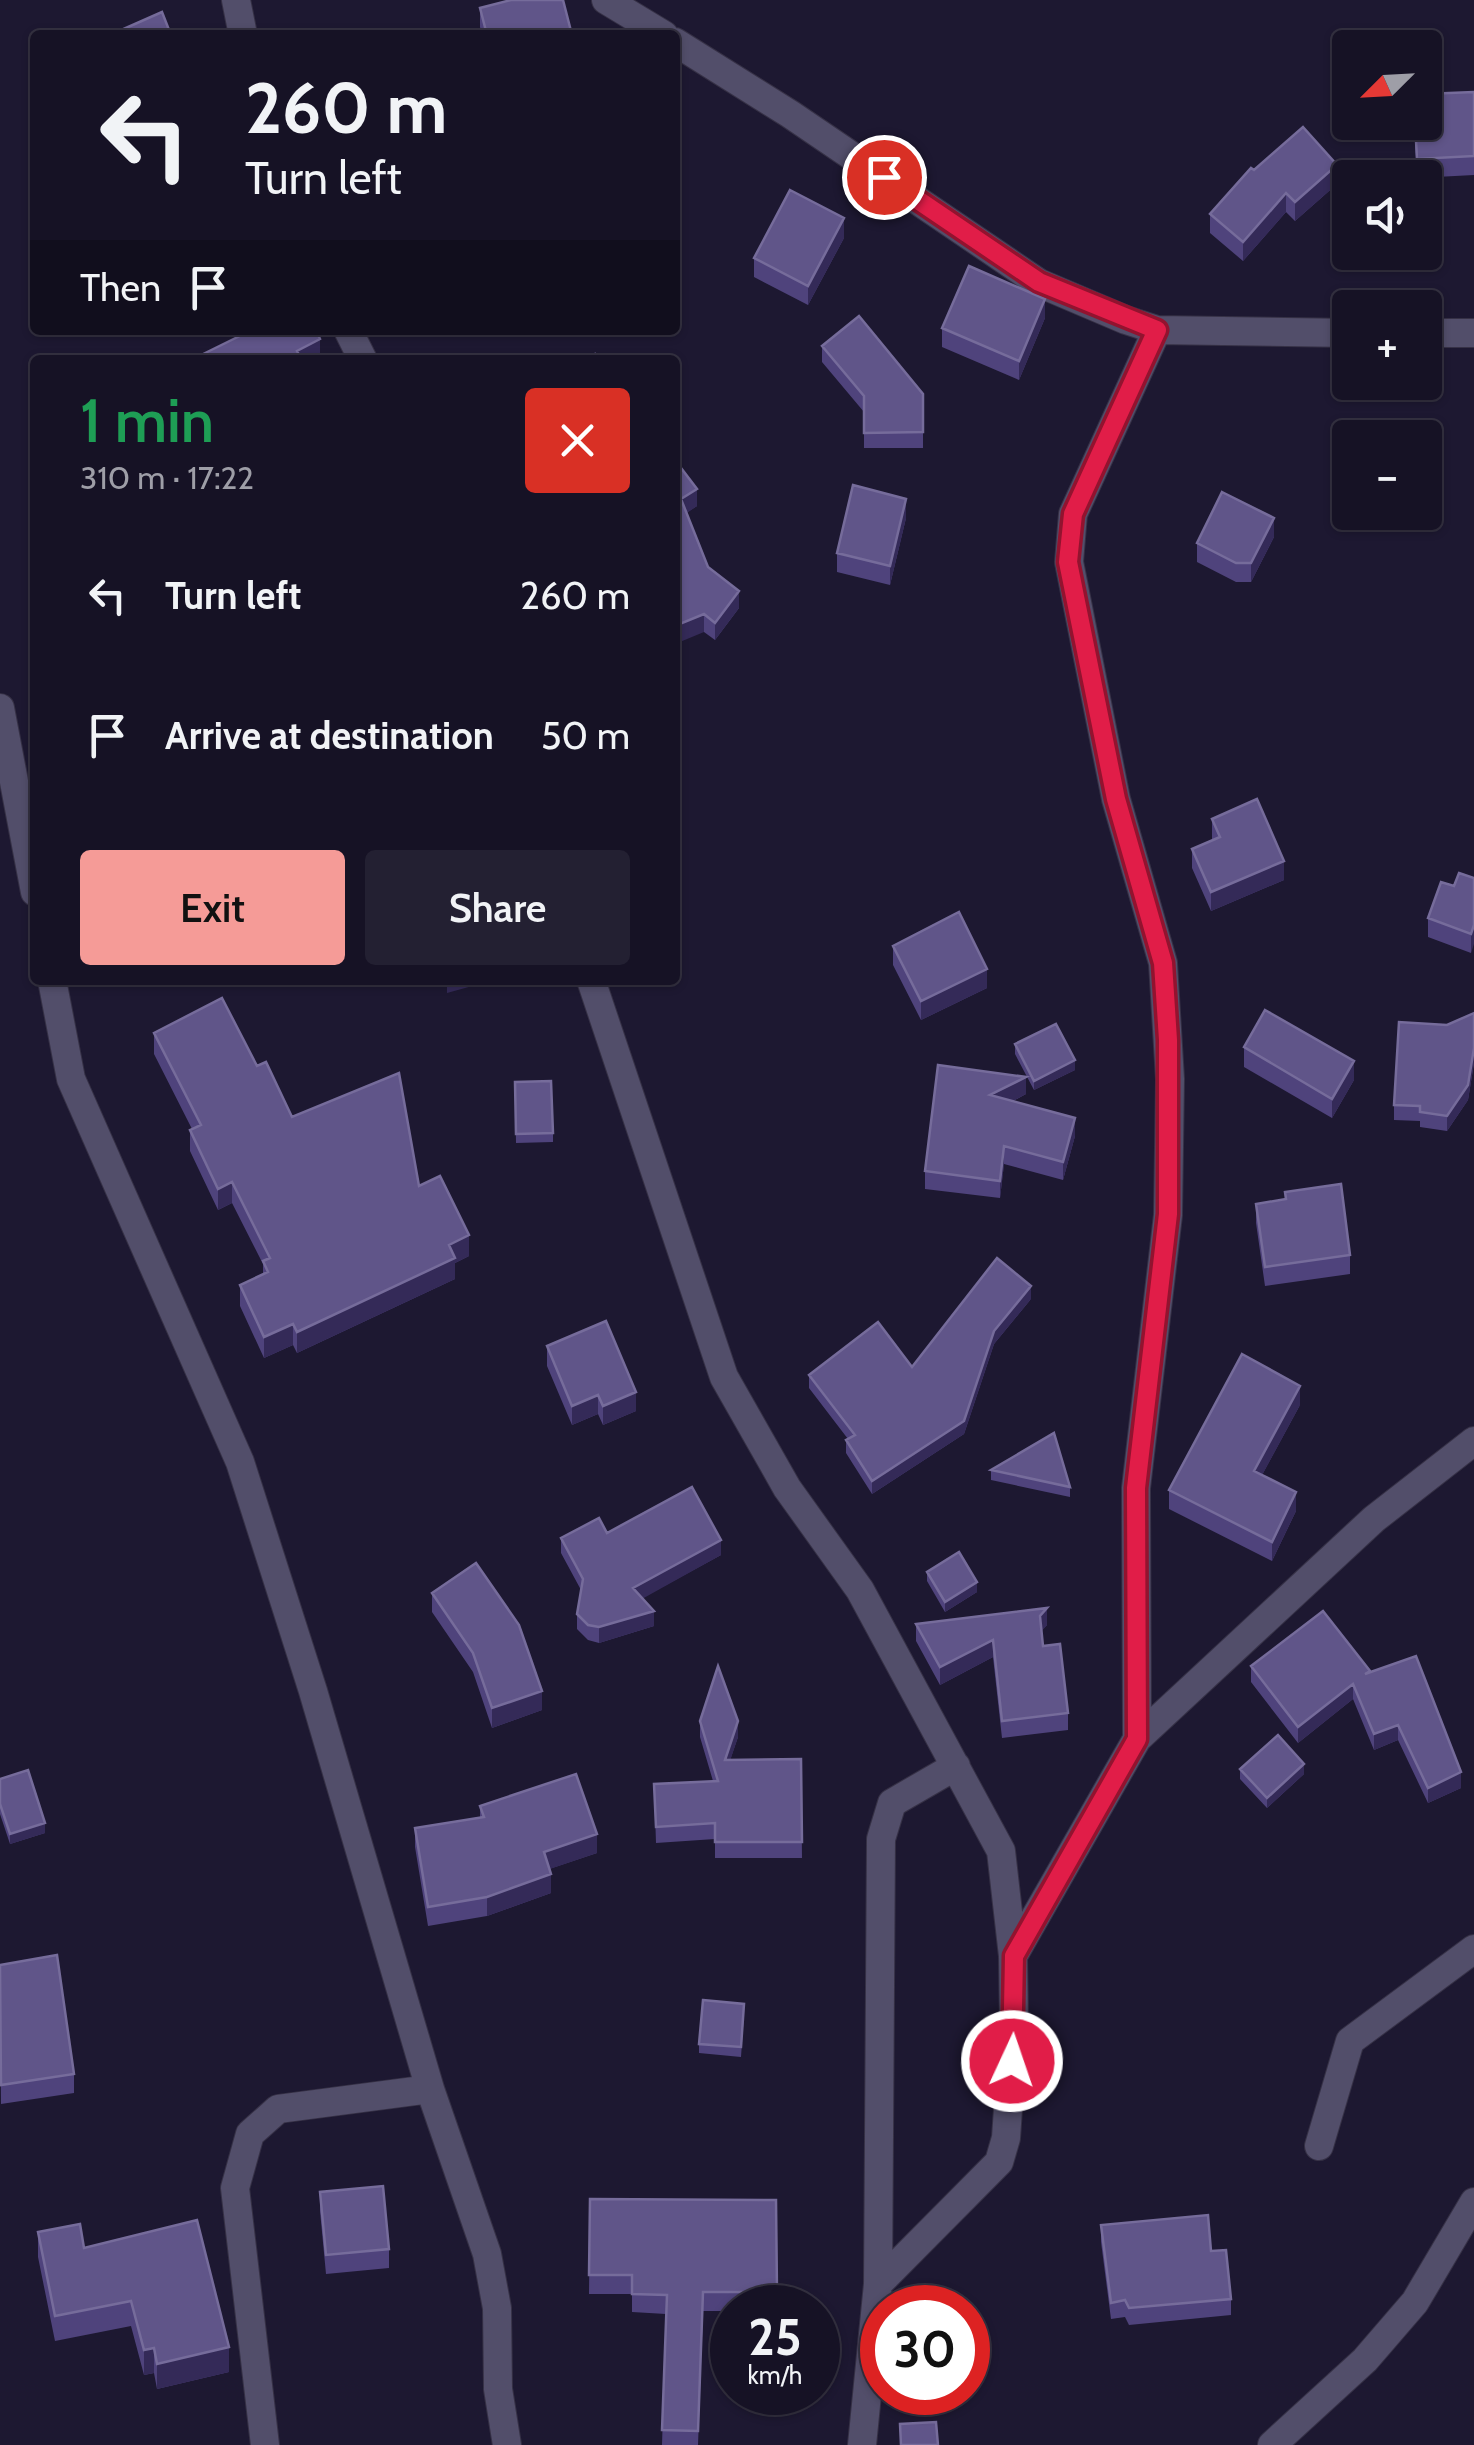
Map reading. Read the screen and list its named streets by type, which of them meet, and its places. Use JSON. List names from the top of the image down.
{
  "north": "bottom left",
  "page": {
    "map_buttons": ["+", "−"],
    "turn": ["260 m", "Turn left"],
    "then": "Then",
    "heading": ["1 min", "310 m · 17:22"],
    "list": [
      {
        "name": "Turn left",
        "value": "260 m"
      },
      {
        "name": "Arrive at destination",
        "value": "50 m"
      }
    ],
    "buttons": ["Exit", "Share"],
    "speed": "25 km/h",
    "limit": "30"
  }
}
